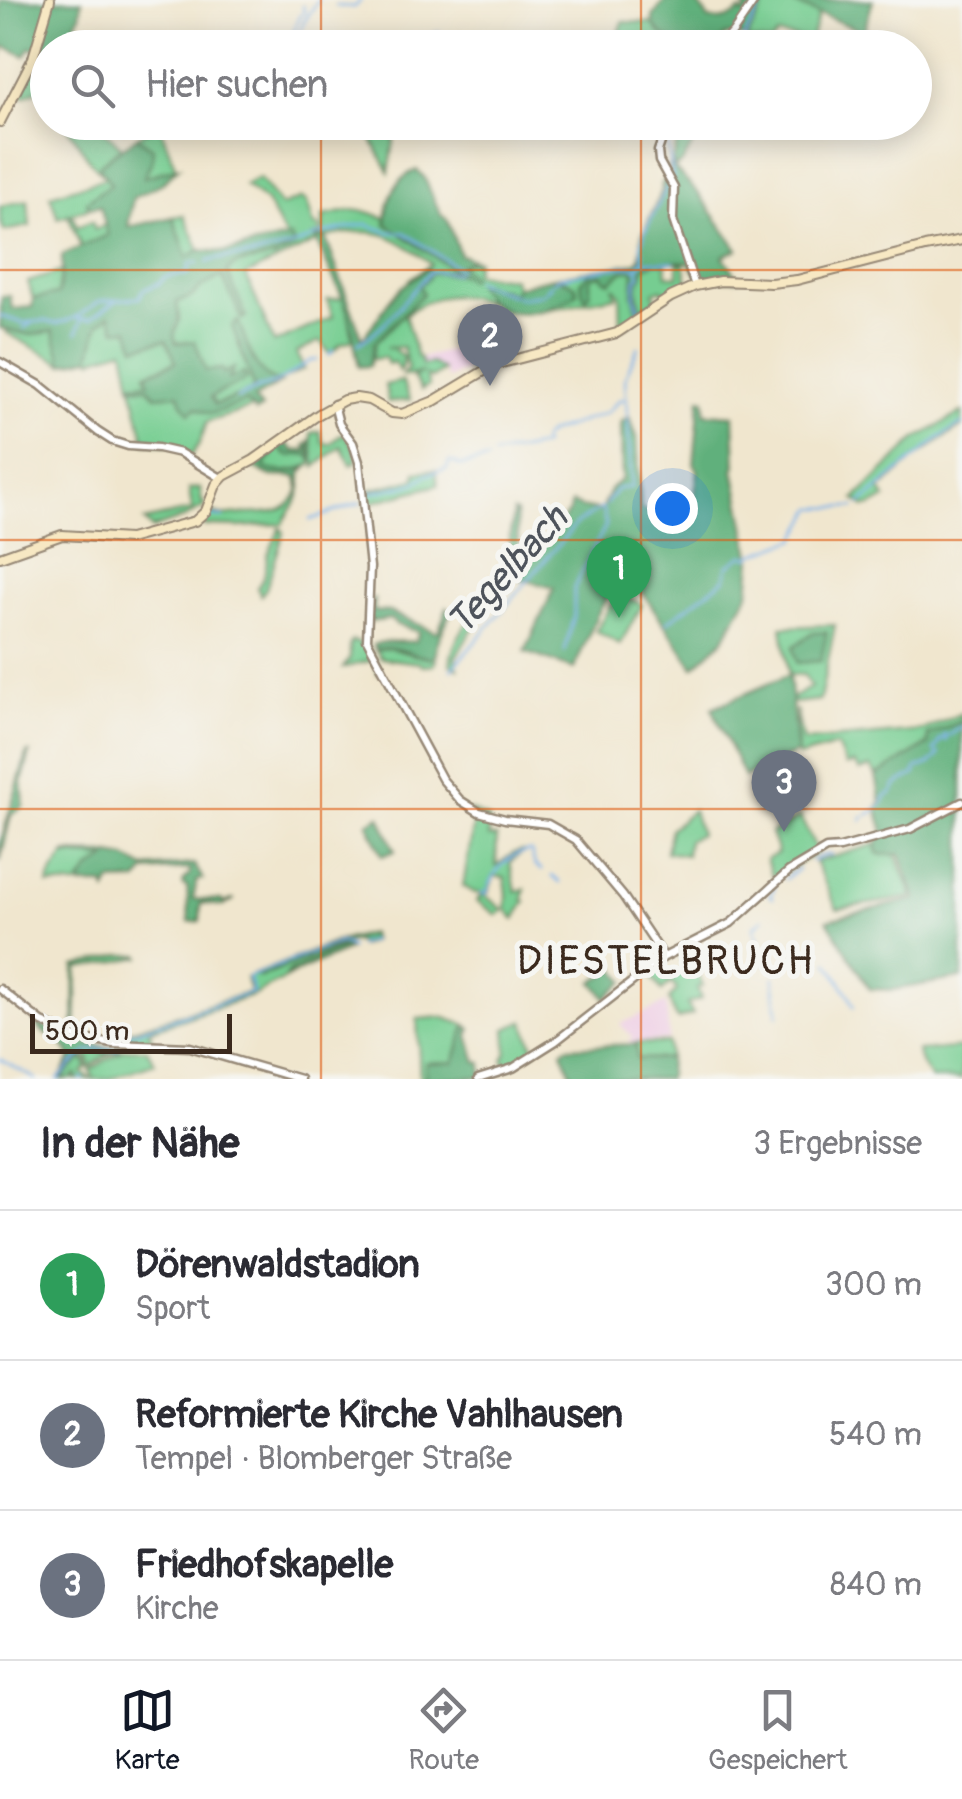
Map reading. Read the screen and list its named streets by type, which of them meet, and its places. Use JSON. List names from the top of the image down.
{
  "districts": ["DIESTELBRUCH"],
  "water": ["Tegelbach"],
  "scale_bar": "500 m",
  "page": {
    "search": "Hier suchen",
    "pins": ["2", "1", "3"],
    "scale": "500 m",
    "heading": ["In der Nähe", "3 Ergebnisse"],
    "list": [
      {
        "mark": "1",
        "name": "Dörenwaldstadion",
        "note": "Sport",
        "value": "300 m"
      },
      {
        "mark": "2",
        "name": "Reformierte Kirche Vahlhausen",
        "note": "Tempel · Blomberger Straße",
        "value": "540 m"
      },
      {
        "mark": "3",
        "name": "Friedhofskapelle",
        "note": "Kirche",
        "value": "840 m"
      }
    ],
    "nav": ["Karte", "Route", "Gespeichert"]
  }
}
